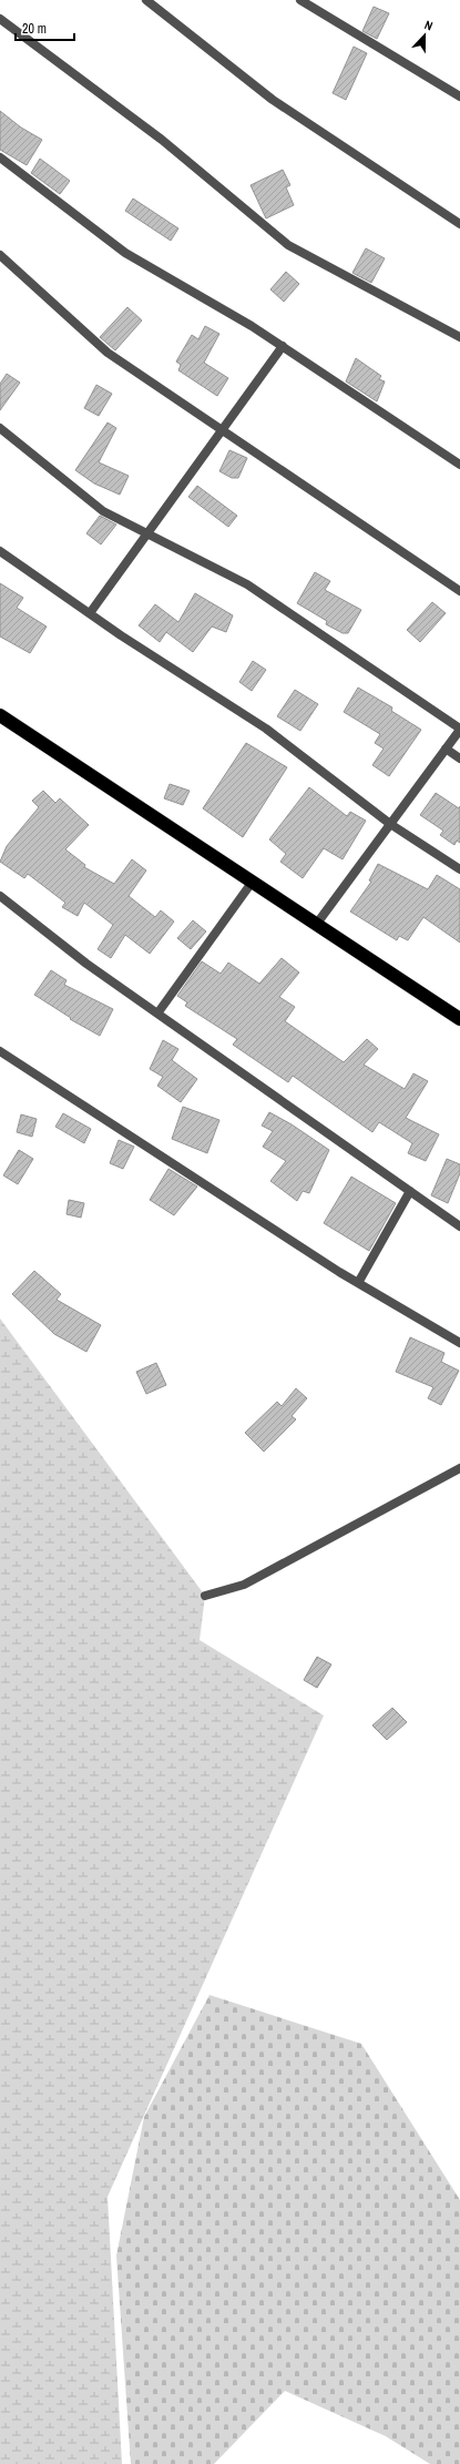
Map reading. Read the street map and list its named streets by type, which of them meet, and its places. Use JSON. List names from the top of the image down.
{
  "scale_bar": "20 m",
  "north": "top"
}
